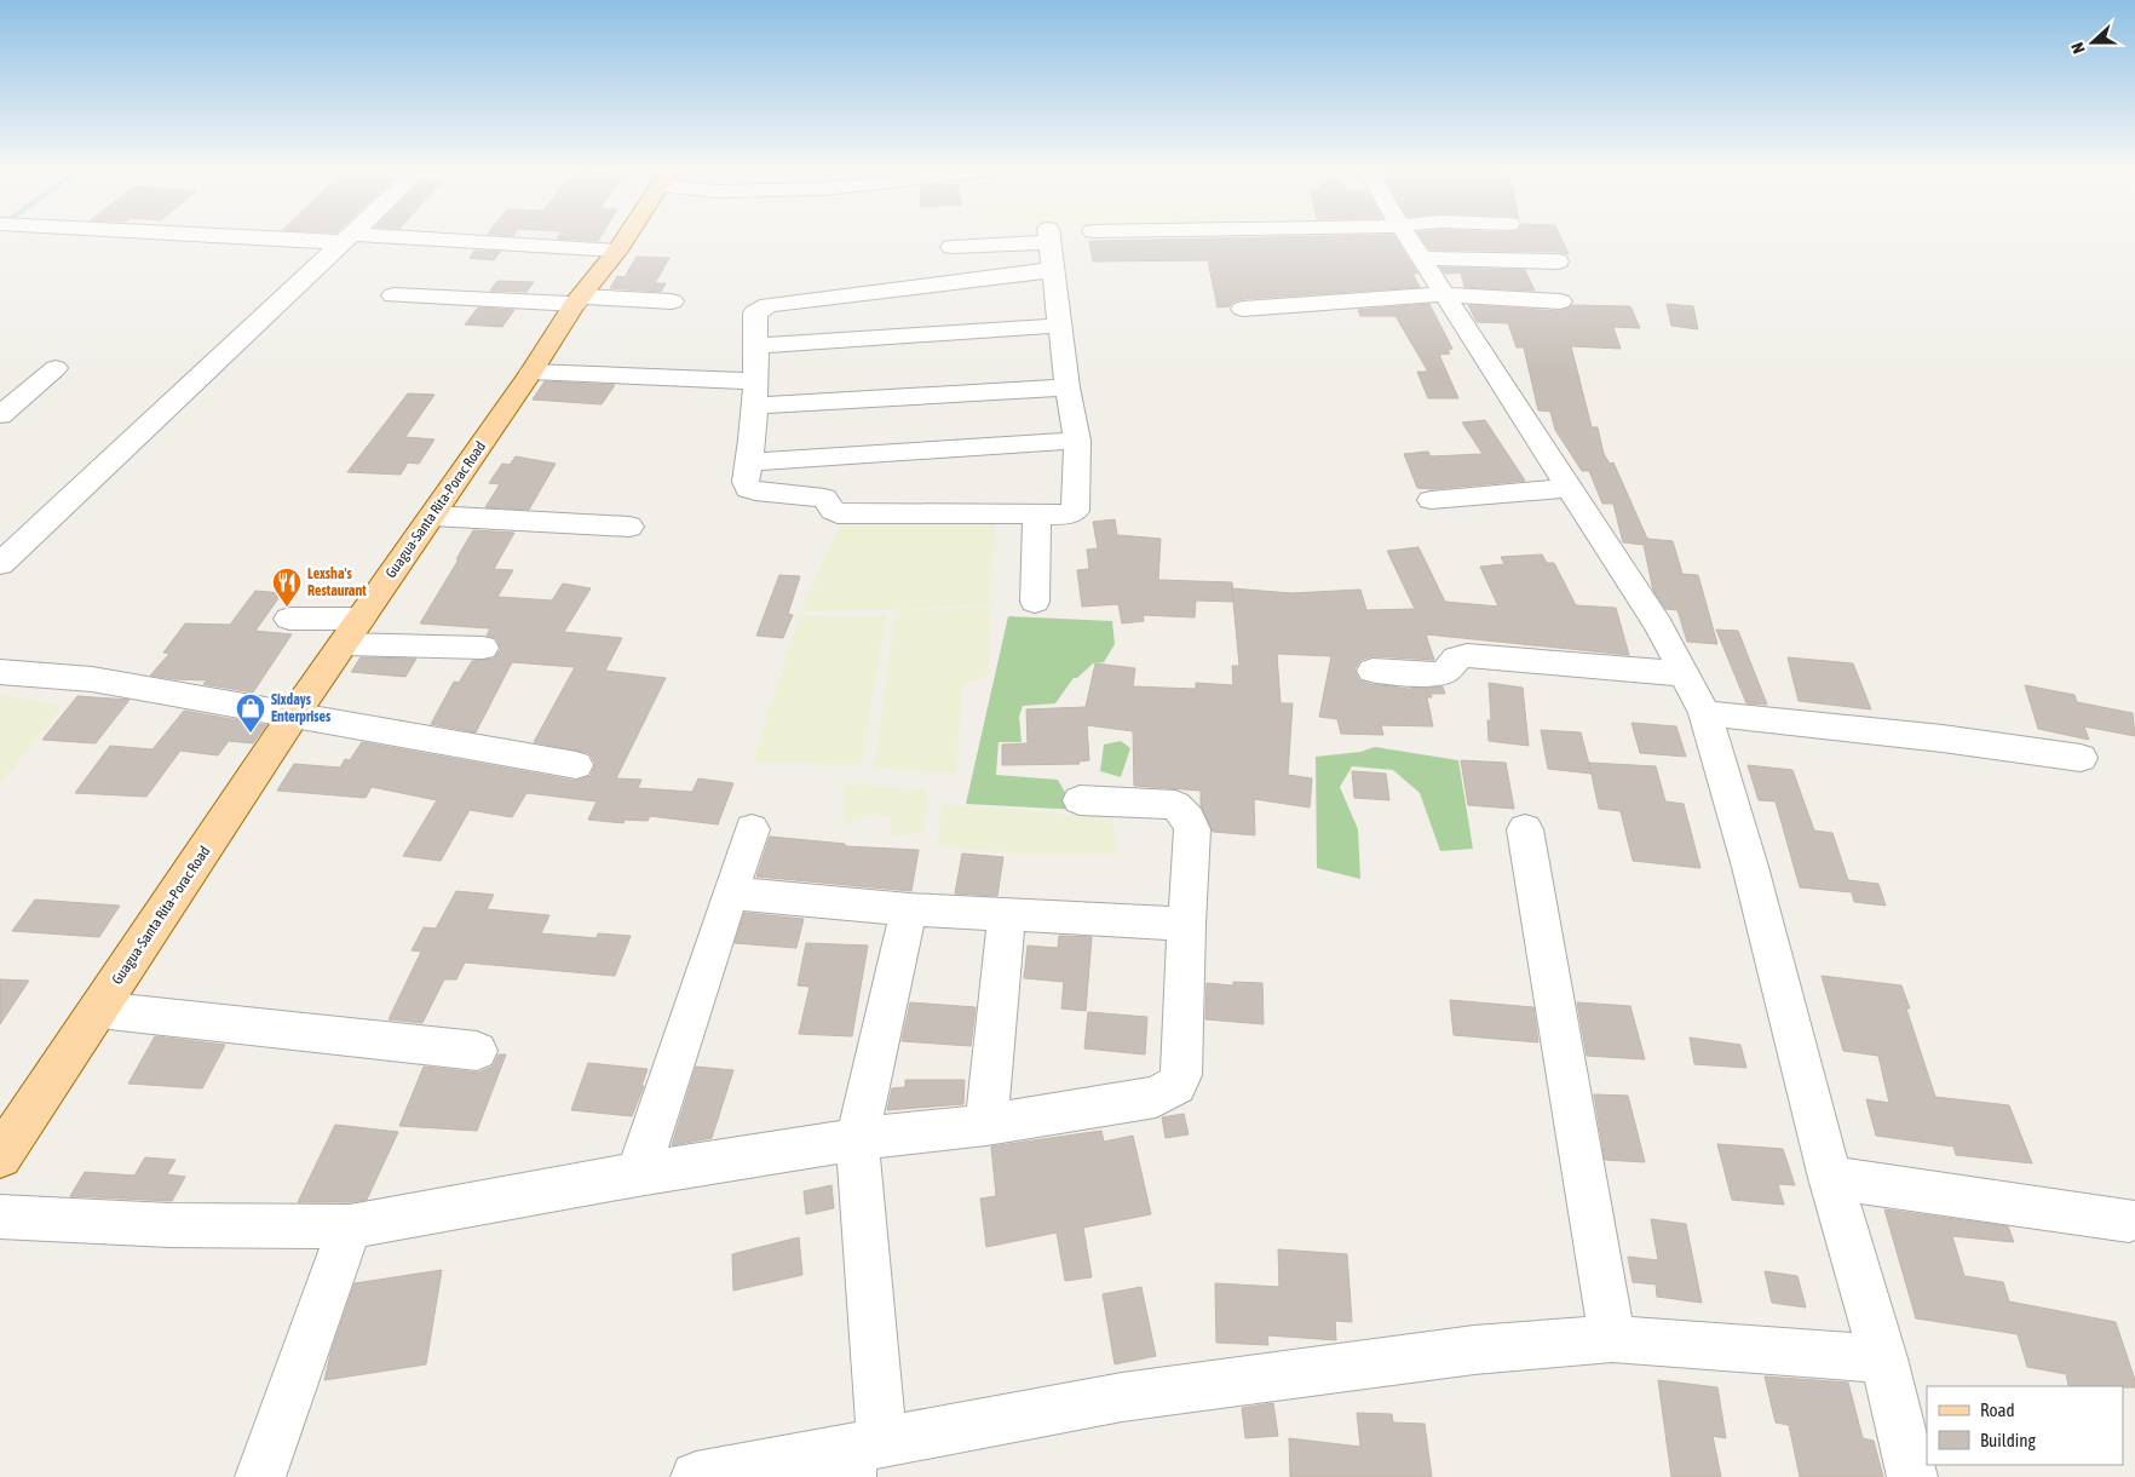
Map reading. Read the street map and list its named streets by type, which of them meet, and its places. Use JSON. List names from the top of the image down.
{
  "streets": {
    "main road": ["Guagua-Santa Rita-Porac Road"]
  },
  "places": {
    "restaurant": ["Lexsha's Restaurant"],
    "shop": ["Sixdays Enterprises"]
  },
  "legend": ["Road", "Building"],
  "north": "left"
}
